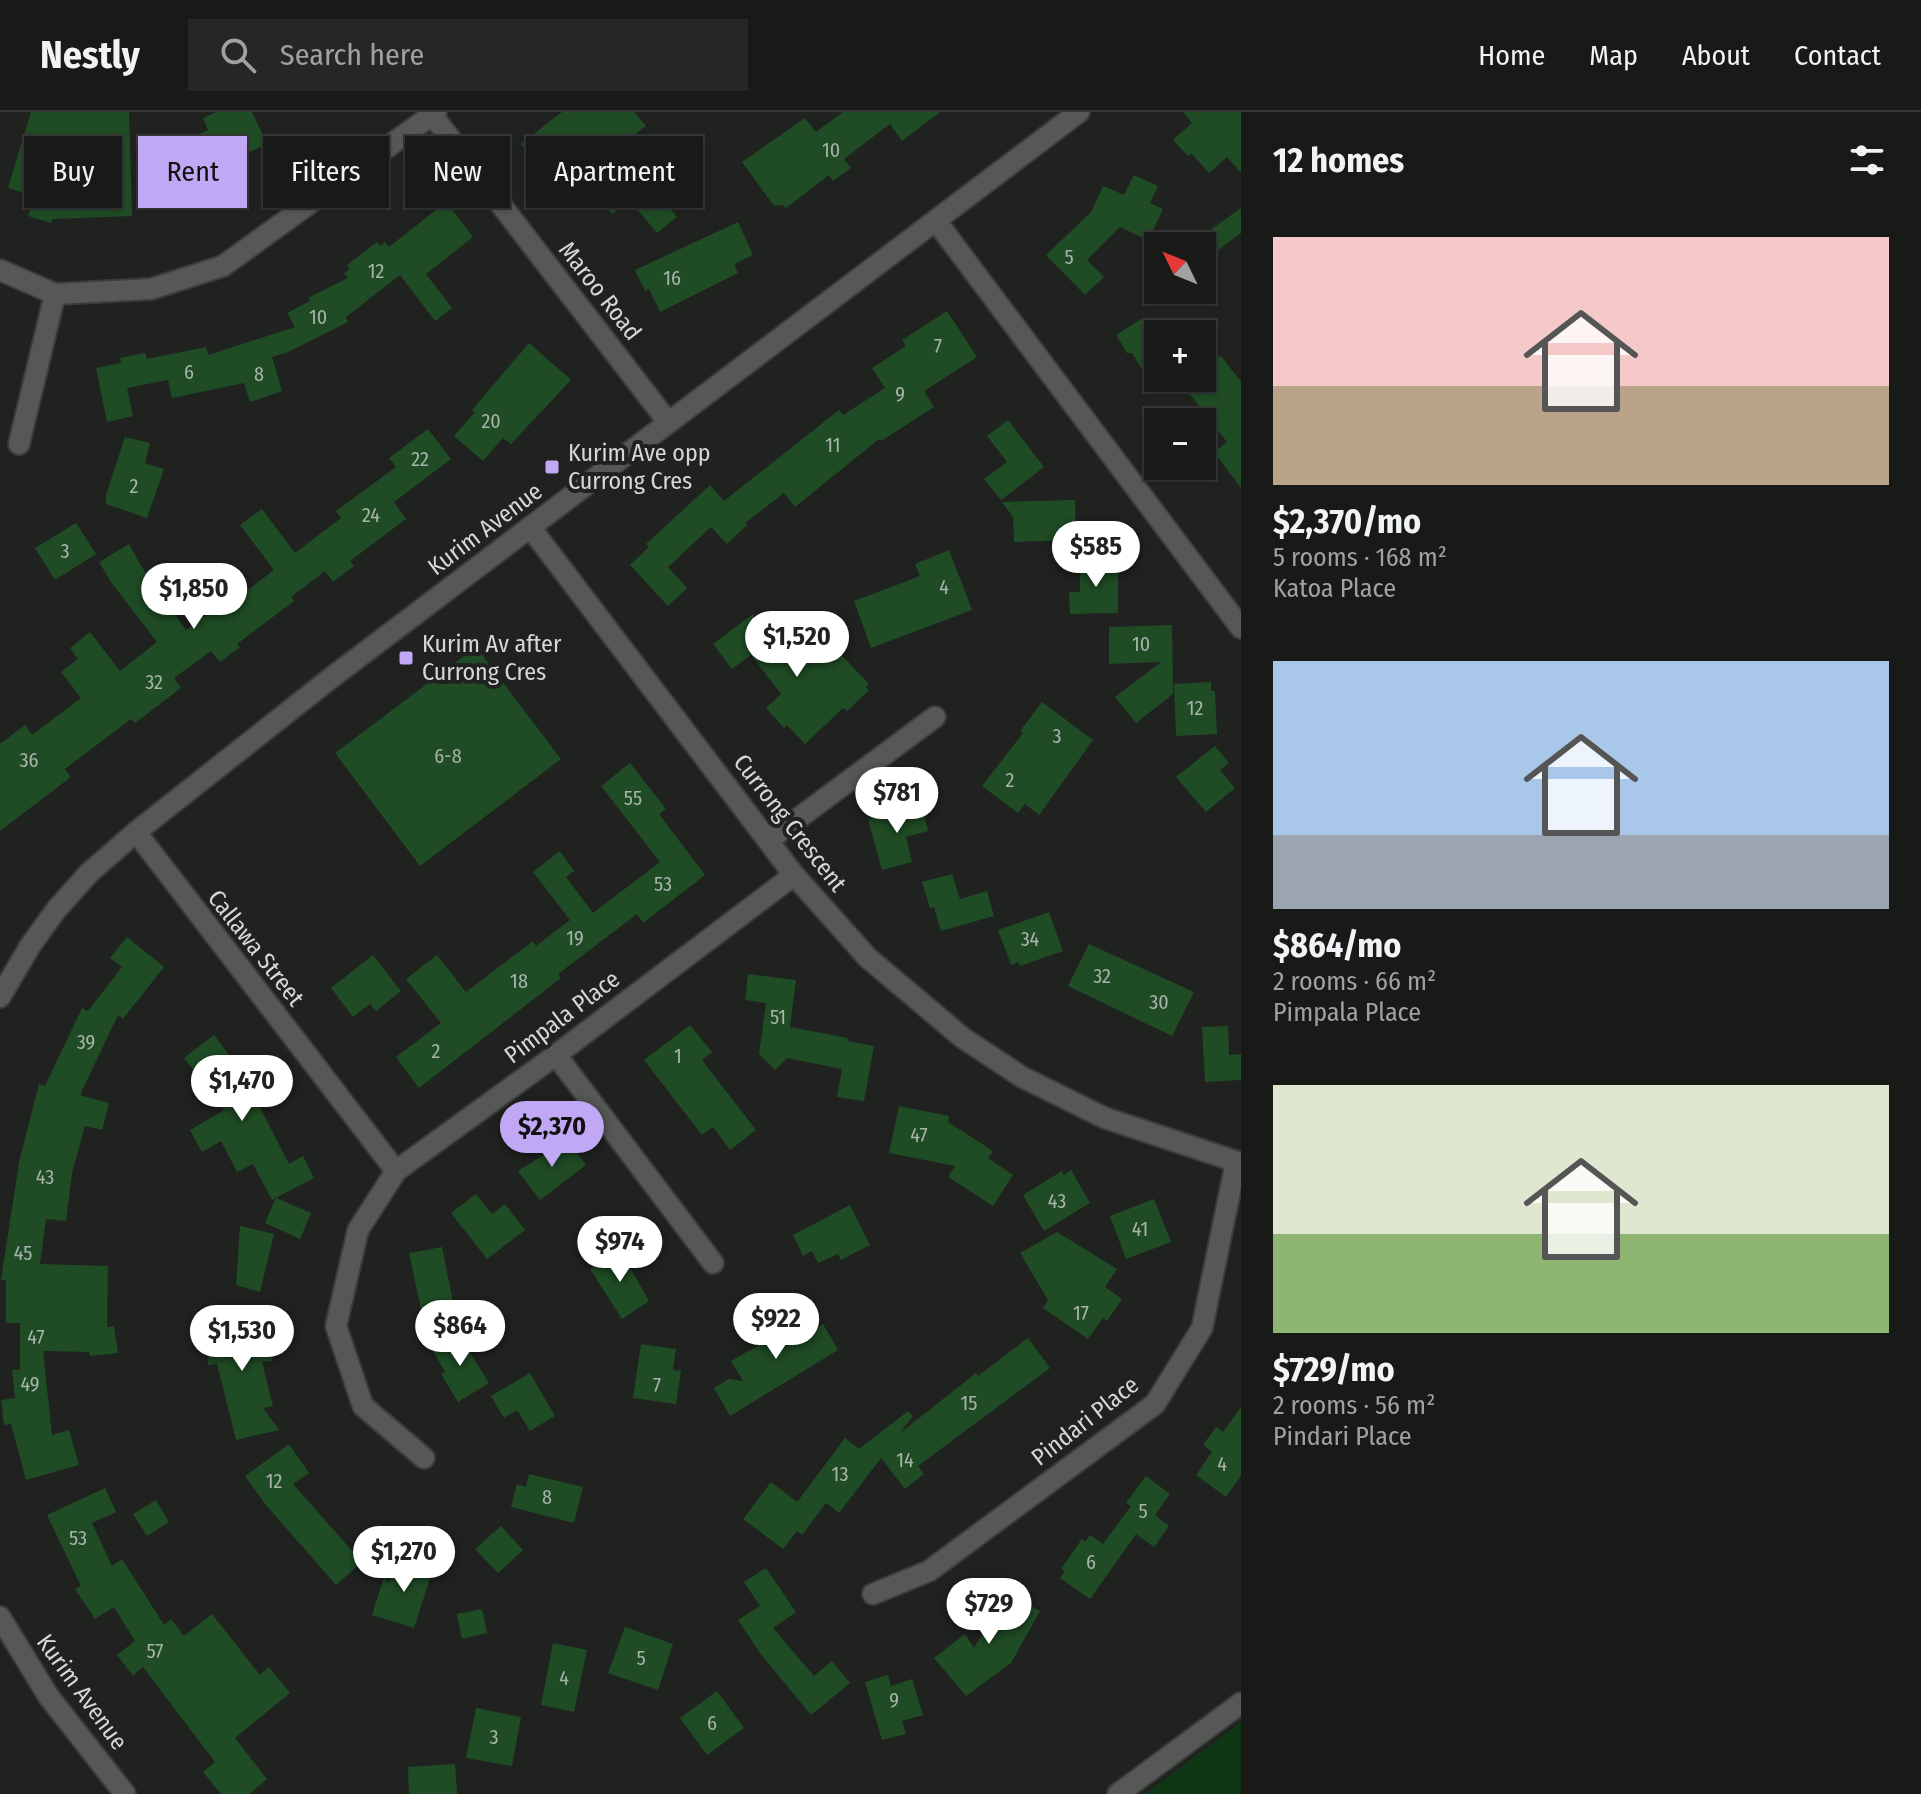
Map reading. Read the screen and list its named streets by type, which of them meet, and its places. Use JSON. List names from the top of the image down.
{
  "streets": {
    "street": [
      "Maroo Road",
      "Kurim Avenue",
      "Currong Crescent",
      "Callawa Street",
      "Pimpala Place",
      "Pindari Place"
    ]
  },
  "crossings": [
    ["Maroo Road", "Kurim Avenue"],
    ["Kurim Avenue", "Currong Crescent"],
    ["Kurim Avenue", "Callawa Street"],
    ["Currong Crescent", "Pimpala Place"],
    ["Currong Crescent", "Pindari Place"],
    ["Callawa Street", "Pimpala Place"]
  ],
  "places": {
    "transit": ["Kurim Ave opp Currong Cres", "Kurim Av after Currong Cres"]
  },
  "house_numbers": [
    "10",
    "5",
    "12",
    "16",
    "10",
    "7",
    "6",
    "8",
    "9",
    "20",
    "11",
    "22",
    "2",
    "24",
    "3",
    "4",
    "10",
    "32",
    "12",
    "3",
    "6-8",
    "36",
    "2",
    "55",
    "53",
    "19",
    "34",
    "32",
    "18",
    "30",
    "51",
    "39",
    "2",
    "1",
    "47",
    "43",
    "43",
    "41",
    "45",
    "17",
    "47",
    "49",
    "7",
    "15",
    "14",
    "4",
    "13",
    "12",
    "8",
    "5",
    "53",
    "6",
    "57",
    "5",
    "4",
    "9",
    "6",
    "3"
  ],
  "north": "top left",
  "page": {
    "header": "Nestly",
    "search": "Search here",
    "nav": [
      "Home",
      "Map",
      "About",
      "Contact"
    ],
    "heading": "12 homes",
    "chip": [
      "Buy",
      "Rent",
      "Filters",
      "New",
      "Apartment"
    ],
    "list": [
      {
        "name": "$2,370/mo",
        "note": "5 rooms · 168 m² · Katoa Place"
      },
      {
        "name": "$864/mo",
        "note": "2 rooms · 66 m² · Pimpala Place"
      },
      {
        "name": "$729/mo",
        "note": "2 rooms · 56 m² · Pindari Place"
      }
    ],
    "map_buttons": ["+", "−"],
    "price": [
      "$585",
      "$1,850",
      "$1,520",
      "$781",
      "$1,470",
      "$2,370",
      "$974",
      "$922",
      "$864",
      "$1,530",
      "$1,270",
      "$729"
    ]
  }
}
